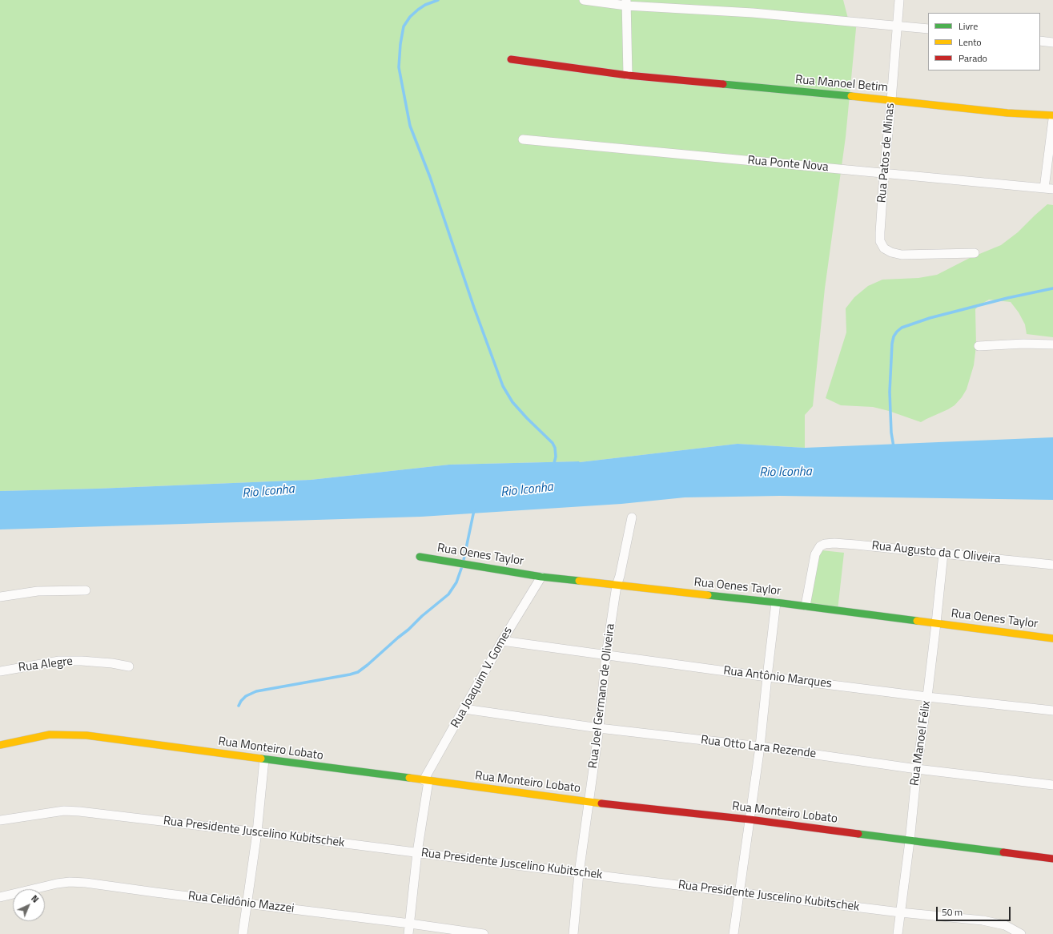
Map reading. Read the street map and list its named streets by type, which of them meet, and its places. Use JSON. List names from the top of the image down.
{
  "streets": {
    "street": [
      "Rua Manoel Betim",
      "Rua Patos de Minas",
      "Rua Ponte Nova",
      "Rua Augusto da C Oliveira",
      "Rua Oenes Taylor",
      "Rua Alegre",
      "Rua Joaquim V. Gomes",
      "Rua Antônio Marques",
      "Rua Joel Germano de Oliveira",
      "Rua Manoel Félix",
      "Rua Otto Lara Rezende",
      "Rua Monteiro Lobato",
      "Rua Presidente Juscelino Kubitschek",
      "Rua Celidônio Mazzei"
    ]
  },
  "crossings": [
    ["Rua Manoel Betim", "Rua Patos de Minas"],
    ["Rua Patos de Minas", "Rua Ponte Nova"],
    ["Rua Augusto da C Oliveira", "Rua Oenes Taylor"],
    ["Rua Augusto da C Oliveira", "Rua Manoel Félix"],
    ["Rua Oenes Taylor", "Rua Joaquim V. Gomes"],
    ["Rua Oenes Taylor", "Rua Joel Germano de Oliveira"],
    ["Rua Oenes Taylor", "Rua Manoel Félix"],
    ["Rua Joaquim V. Gomes", "Rua Antônio Marques"],
    ["Rua Joaquim V. Gomes", "Rua Otto Lara Rezende"],
    ["Rua Joaquim V. Gomes", "Rua Monteiro Lobato"],
    ["Rua Joaquim V. Gomes", "Rua Presidente Juscelino Kubitschek"],
    ["Rua Joaquim V. Gomes", "Rua Celidônio Mazzei"],
    ["Rua Antônio Marques", "Rua Joel Germano de Oliveira"],
    ["Rua Antônio Marques", "Rua Manoel Félix"],
    ["Rua Joel Germano de Oliveira", "Rua Otto Lara Rezende"],
    ["Rua Joel Germano de Oliveira", "Rua Monteiro Lobato"],
    ["Rua Joel Germano de Oliveira", "Rua Presidente Juscelino Kubitschek"],
    ["Rua Manoel Félix", "Rua Otto Lara Rezende"],
    ["Rua Manoel Félix", "Rua Monteiro Lobato"],
    ["Rua Manoel Félix", "Rua Presidente Juscelino Kubitschek"]
  ],
  "water": ["Rio Iconha"],
  "legend": ["Livre", "Lento", "Parado"],
  "scale_bar": "50 m",
  "north": "top right"
}
